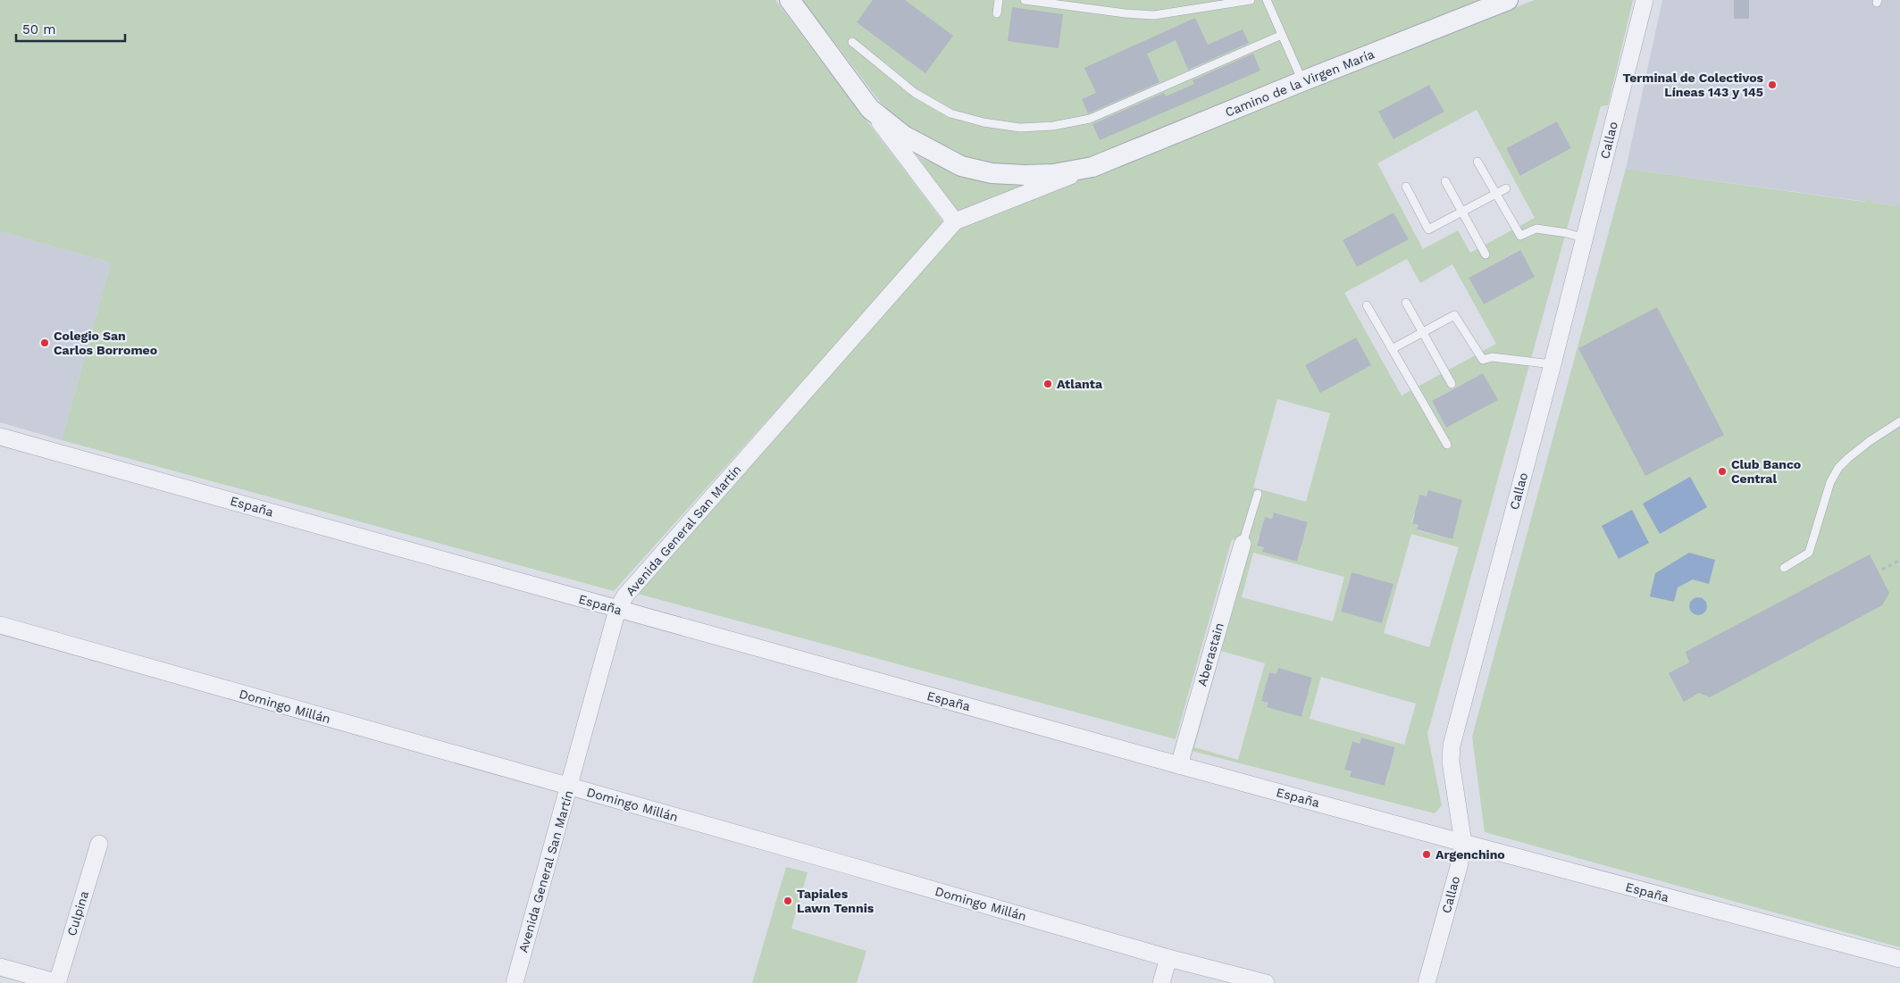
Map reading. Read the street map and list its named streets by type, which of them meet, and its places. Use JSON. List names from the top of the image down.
{
  "streets": {
    "street": [
      "Camino de la Virgen María",
      "Callao",
      "España",
      "Avenida General San Martín",
      "Aberastain",
      "Domingo Millán",
      "Culpina"
    ]
  },
  "crossings": [
    ["Camino de la Virgen María", "Avenida General San Martín"],
    ["Callao", "España"],
    ["España", "Avenida General San Martín"],
    ["España", "Aberastain"],
    ["Avenida General San Martín", "Domingo Millán"]
  ],
  "places": [
    "Terminal de Colectivos Líneas 143 y 145",
    "Colegio San Carlos Borromeo",
    "Atlanta",
    "Club Banco Central",
    "Argenchino",
    "Tapiales Lawn Tennis"
  ],
  "scale_bar": "50 m"
}
